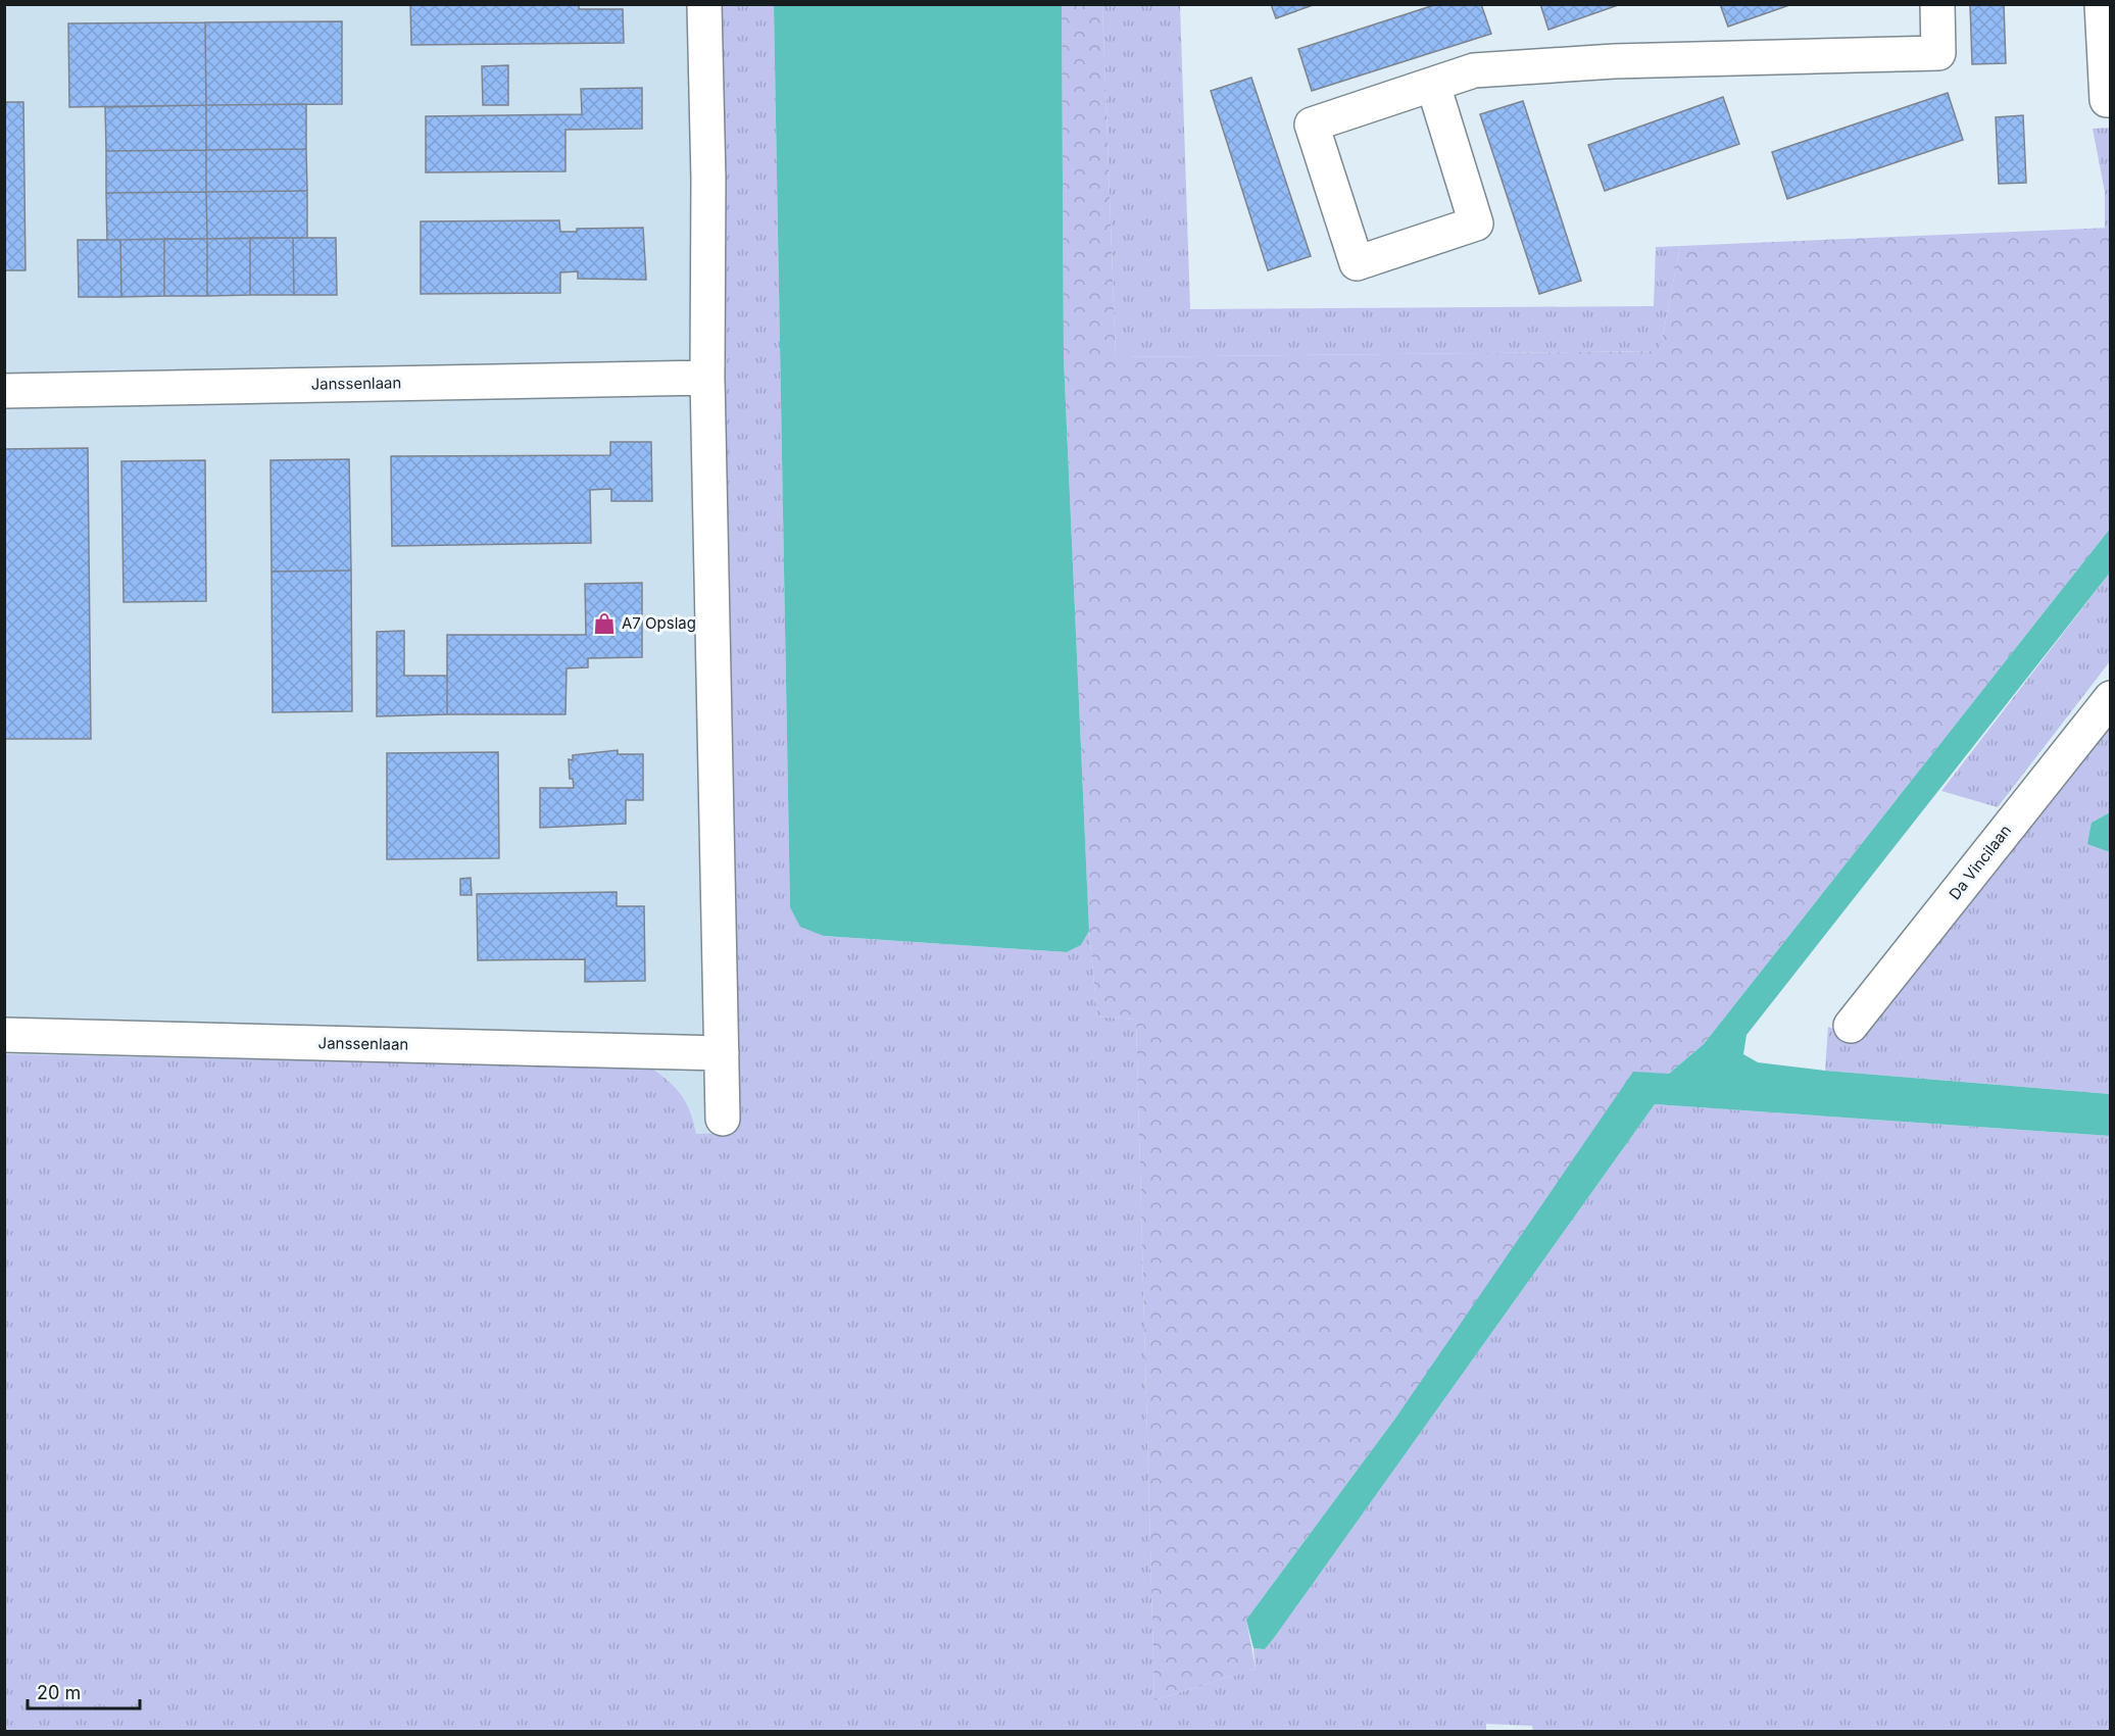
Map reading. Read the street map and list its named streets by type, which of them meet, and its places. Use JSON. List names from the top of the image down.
{
  "streets": {
    "street": ["Janssenlaan", "Da Vincilaan"]
  },
  "places": {
    "shop": ["A7 Opslag"]
  },
  "scale_bar": "20 m"
}
